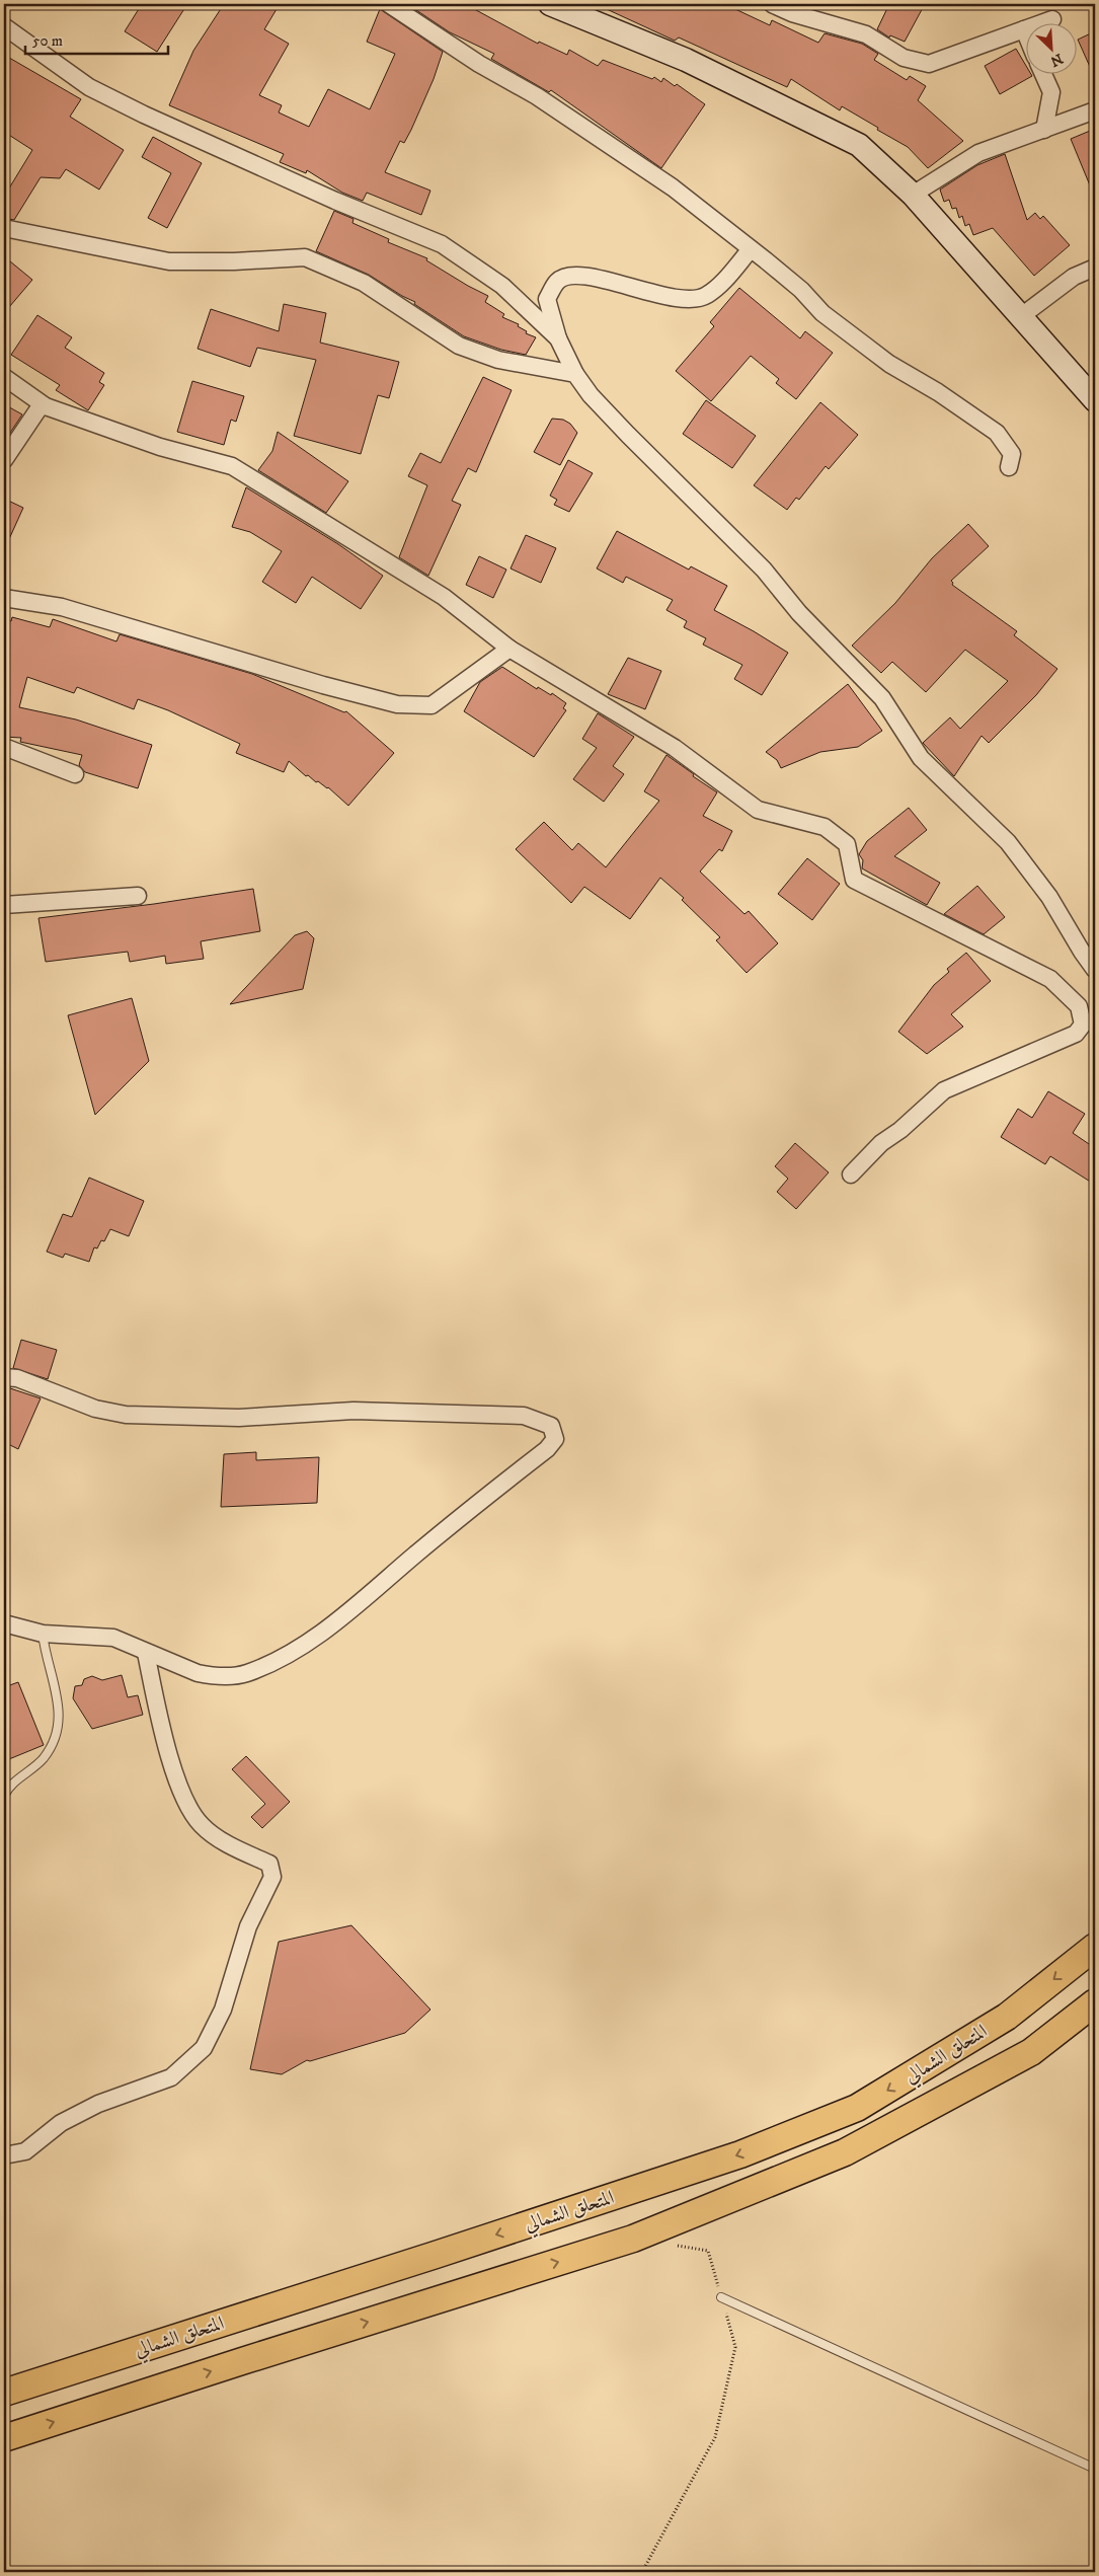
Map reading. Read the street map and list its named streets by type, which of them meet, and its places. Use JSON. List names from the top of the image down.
{
  "streets": {
    "highway": ["المتحلق الشمالي"]
  },
  "scale_bar": "50 m",
  "north": "bottom right"
}
